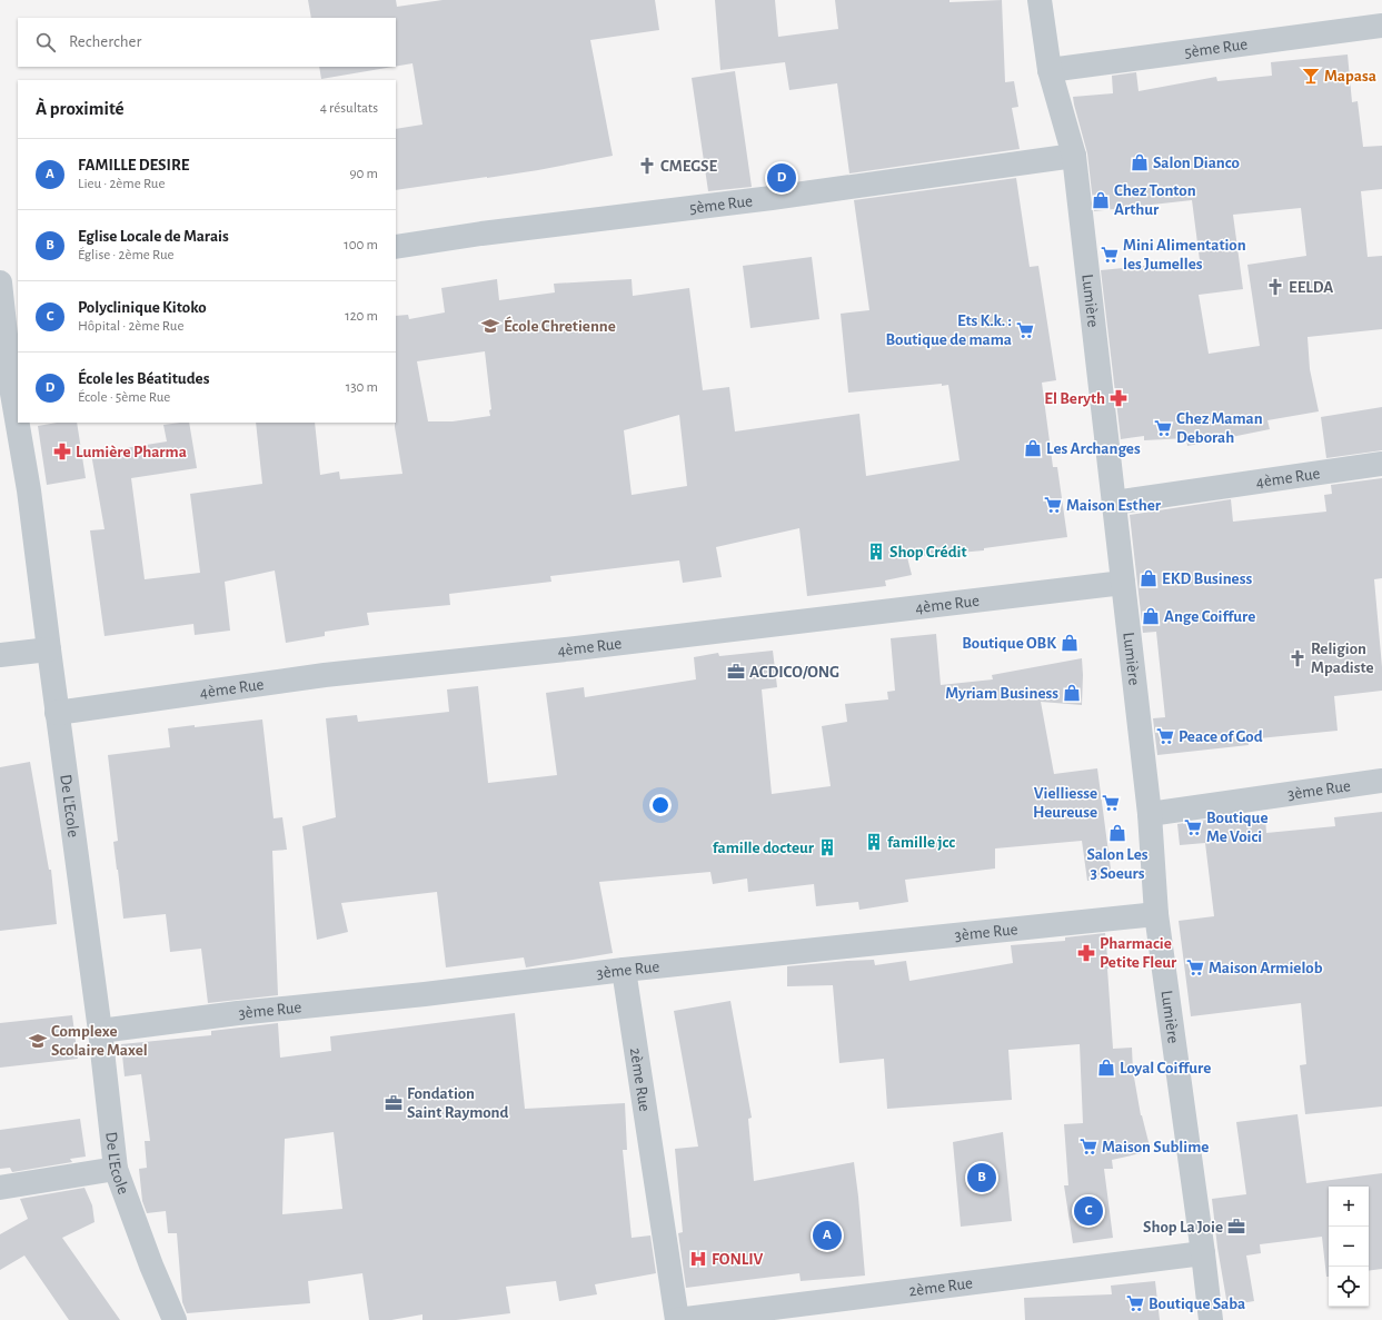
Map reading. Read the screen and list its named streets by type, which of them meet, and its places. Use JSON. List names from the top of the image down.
{
  "streets": {
    "street": [
      "5ème Rue",
      "Lumière",
      "4ème Rue",
      "3ème Rue",
      "De L'Ecole",
      "2ème Rue"
    ]
  },
  "crossings": [
    ["5ème Rue", "Lumière"],
    ["Lumière", "4ème Rue"],
    ["Lumière", "3ème Rue"],
    ["Lumière", "2ème Rue"],
    ["4ème Rue", "De L'Ecole"],
    ["3ème Rue", "De L'Ecole"],
    ["3ème Rue", "2ème Rue"]
  ],
  "places": {
    "bar": ["Mapasa"],
    "shop": [
      "Salon Dianco",
      "Chez Tonton Arthur",
      "Les Archanges",
      "EKD Business",
      "Ange Coiffure",
      "Boutique OBK",
      "Myriam Business",
      "Salon Les 3 Soeurs",
      "Loyal Coiffure"
    ],
    "church": ["CMEGSE", "EELDA", "Religion Mpadiste"],
    "supermarket": [
      "Mini Alimentation les Jumelles",
      "Ets K.k. : Boutique de mama",
      "Chez Maman Deborah",
      "Maison Esther",
      "Peace of God",
      "Vielliesse Heureuse",
      "Boutique Me Voici",
      "Maison Armielob",
      "Maison Sublime",
      "Boutique Saba"
    ],
    "school or university": ["École Chretienne", "Complexe Scolaire Maxel"],
    "pharmacy": ["El Beryth", "Lumière Pharma", "Pharmacie Petite Fleur"],
    "building": ["Shop Crédit", "famille jcc", "famille docteur"],
    "office": ["ACDICO/ONG", "Fondation Saint Raymond", "Shop La Joie"],
    "hospital": ["FONLIV"]
  },
  "page": {
    "search": "Rechercher",
    "heading": ["À proximité", "4 résultats"],
    "list": [
      {
        "mark": "A",
        "name": "FAMILLE DESIRE",
        "note": "Lieu · 2ème Rue",
        "value": "90 m"
      },
      {
        "mark": "B",
        "name": "Eglise Locale de Marais",
        "note": "Église · 2ème Rue",
        "value": "100 m"
      },
      {
        "mark": "C",
        "name": "Polyclinique Kitoko",
        "note": "Hôpital · 2ème Rue",
        "value": "120 m"
      },
      {
        "mark": "D",
        "name": "École les Béatitudes",
        "note": "École · 5ème Rue",
        "value": "130 m"
      }
    ],
    "pins": [
      "D",
      "B",
      "C",
      "A"
    ],
    "map_buttons": ["+", "−"]
  }
}
